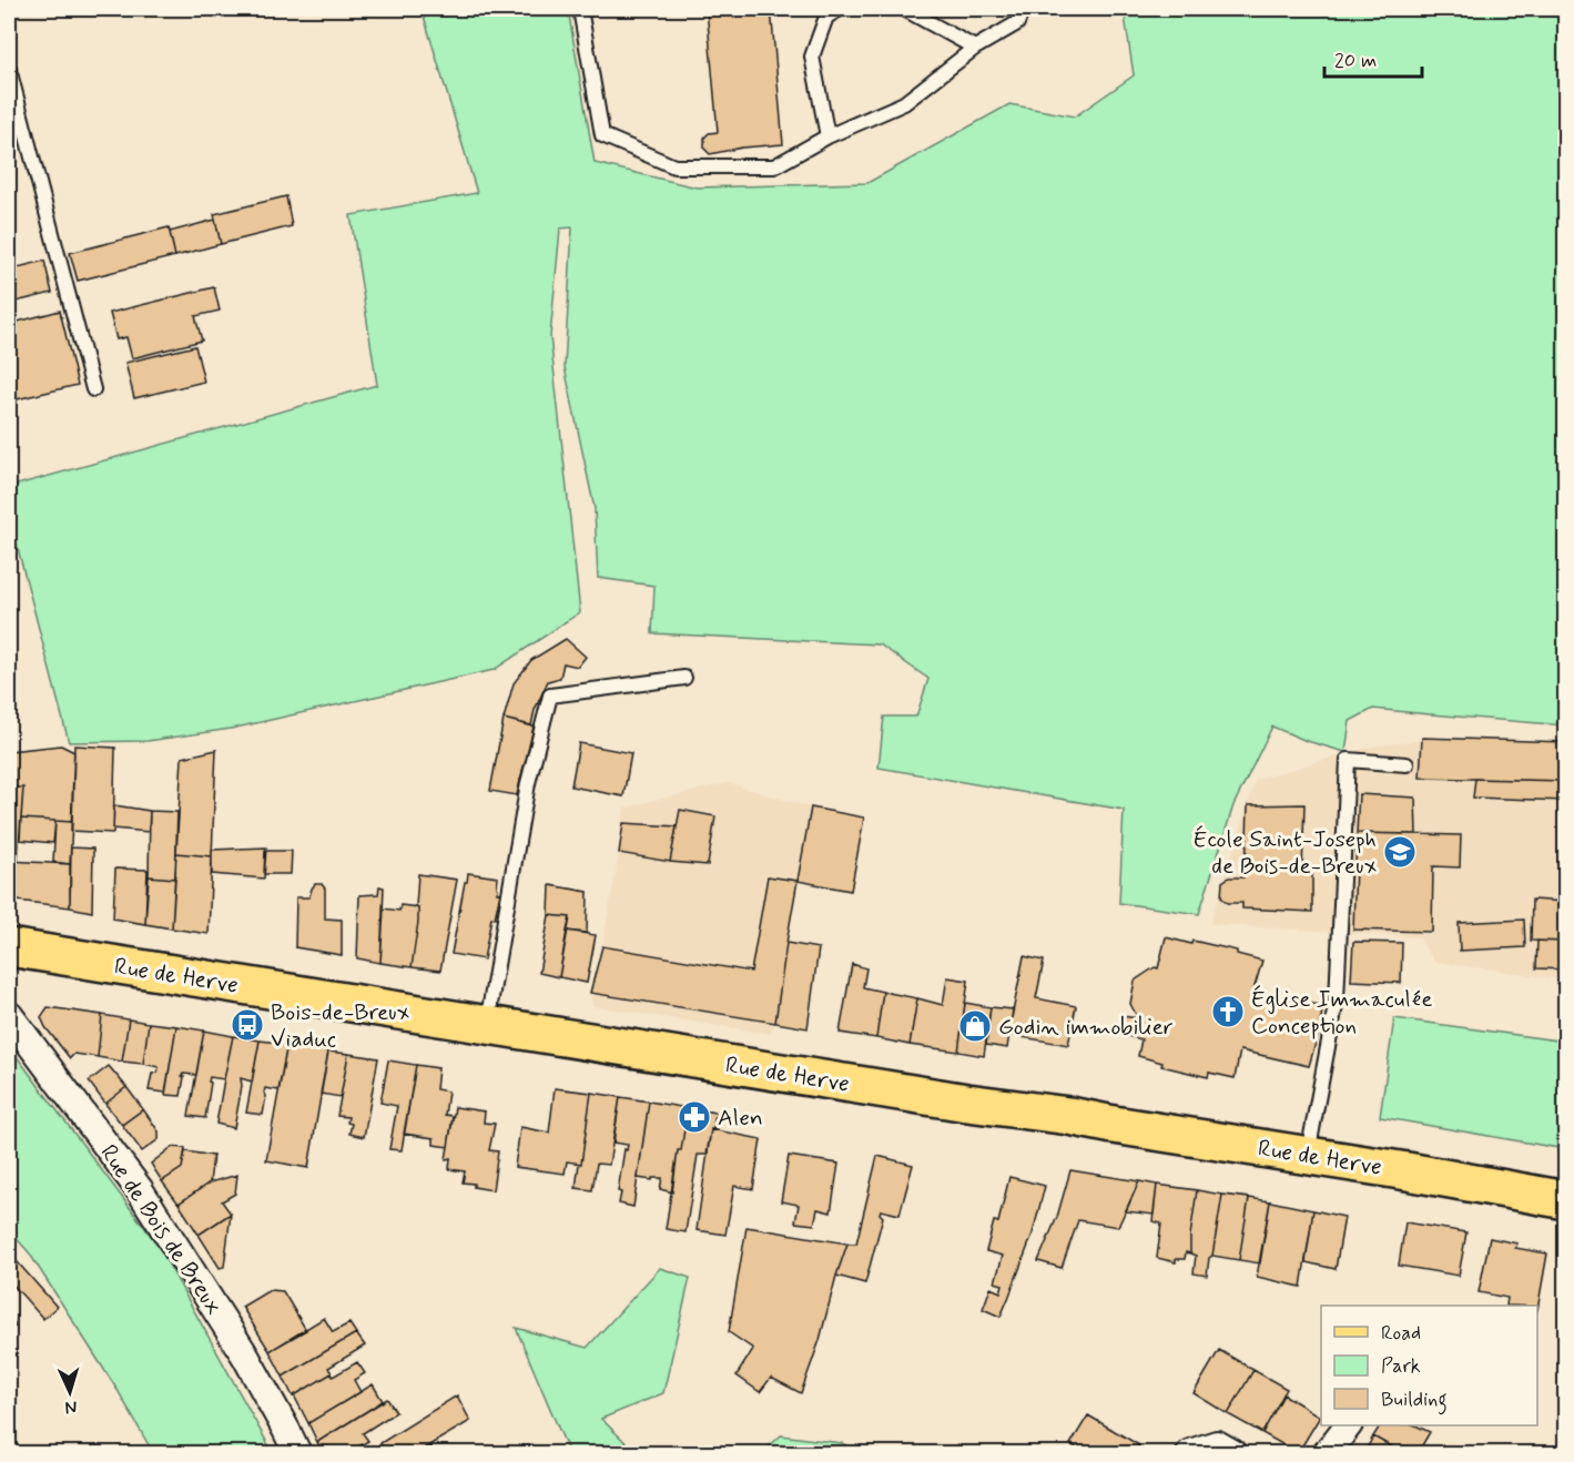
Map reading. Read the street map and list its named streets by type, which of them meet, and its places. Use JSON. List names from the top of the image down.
{
  "streets": {
    "main road": ["Rue de Herve"],
    "street": ["Rue de Bois de Breux"]
  },
  "places": {
    "school or university": ["École Saint-Joseph de Bois-de-Breux"],
    "church": ["Église Immaculée Conception"],
    "bus stop": ["Bois-de-Breux Viaduc"],
    "shop": ["Godin immobilier"],
    "pharmacy": ["Alen"]
  },
  "legend": ["Road", "Park", "Building"],
  "scale_bar": "20 m",
  "north": "bottom"
}
